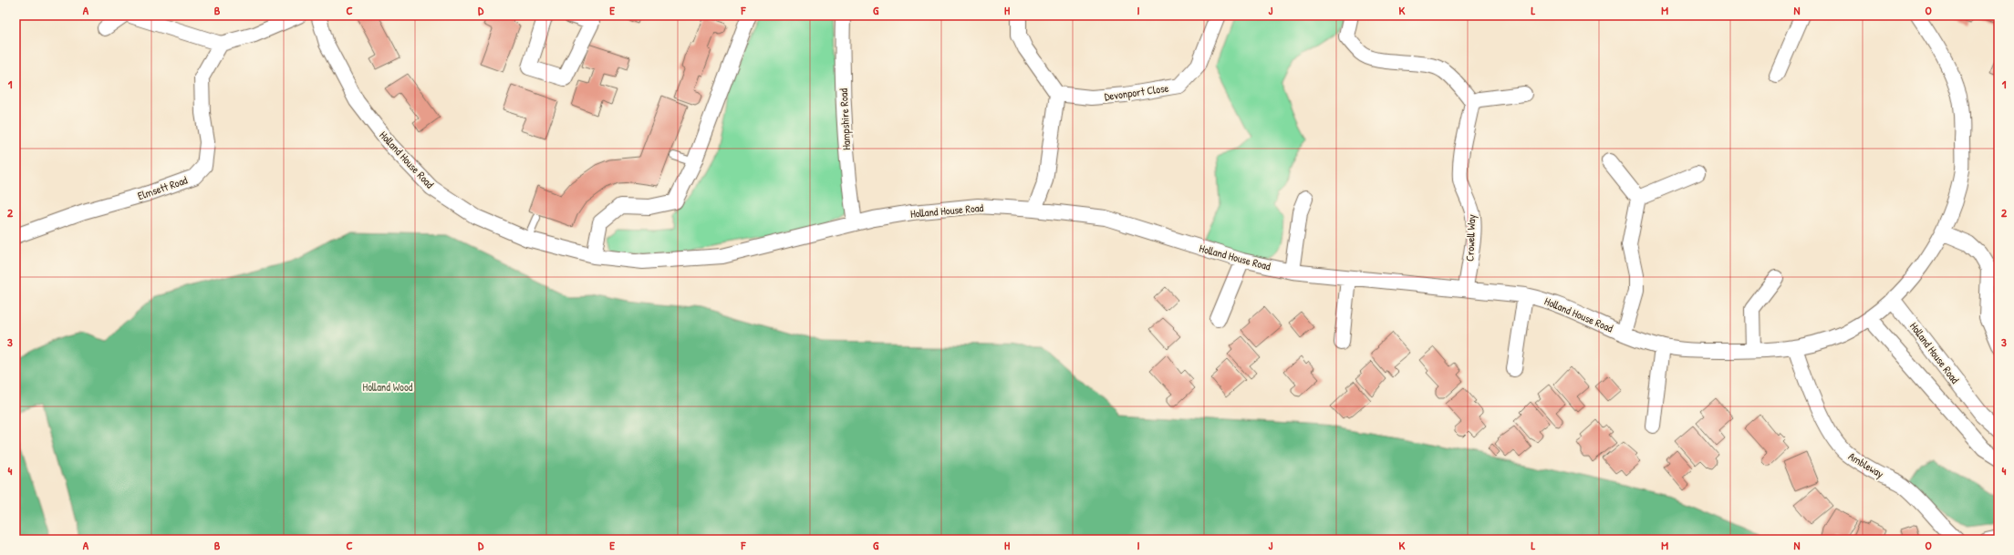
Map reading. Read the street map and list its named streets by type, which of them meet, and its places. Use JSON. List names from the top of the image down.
{
  "streets": {
    "street": [
      "Devonport Close",
      "Hampshire Road",
      "Holland House Road",
      "Elmsett Road",
      "Crowell Way",
      "Ambleway"
    ]
  },
  "crossings": [
    ["Hampshire Road", "Holland House Road"],
    ["Holland House Road", "Crowell Way"],
    ["Holland House Road", "Ambleway"]
  ],
  "parks": ["Holland Wood"],
  "grid": {
    "columns": [
      "A",
      "B",
      "C",
      "D",
      "E",
      "F",
      "G",
      "H",
      "I",
      "J",
      "K",
      "L",
      "M",
      "N",
      "O"
    ],
    "rows": [
      "1",
      "2",
      "3",
      "4"
    ]
  }
}
